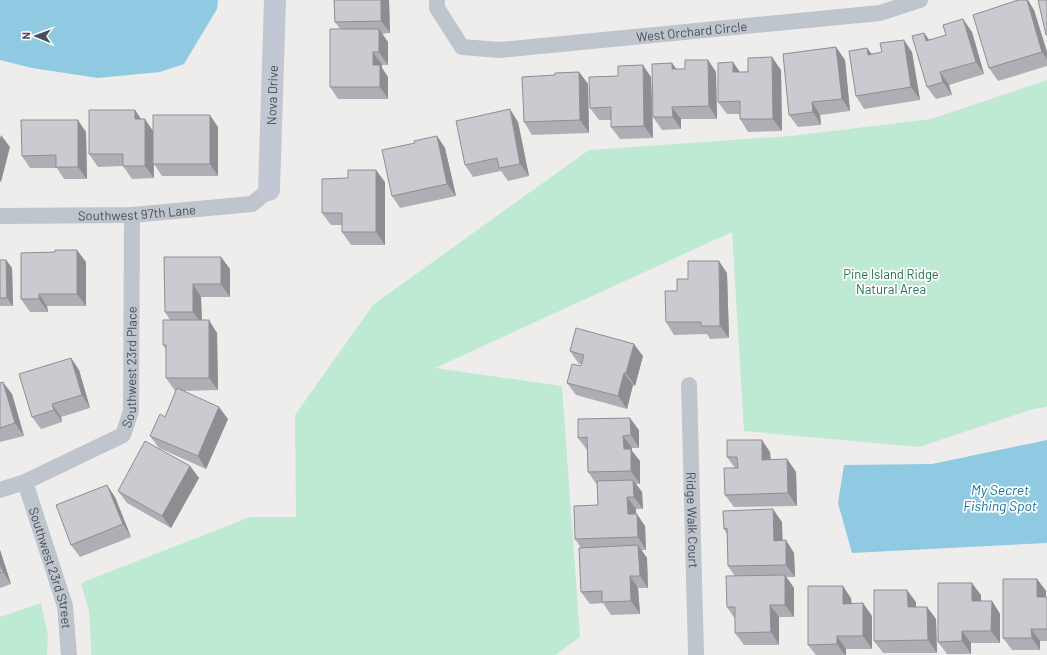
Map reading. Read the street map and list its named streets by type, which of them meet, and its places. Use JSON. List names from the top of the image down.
{
  "streets": {
    "street": [
      "West Orchard Circle",
      "Nova Drive",
      "Southwest 97th Lane",
      "Southwest 23rd Place",
      "Ridge Walk Court",
      "Southwest 23rd Street"
    ]
  },
  "crossings": [
    ["Nova Drive", "Southwest 97th Lane"],
    ["Southwest 97th Lane", "Southwest 23rd Place"],
    ["Southwest 23rd Place", "Southwest 23rd Street"]
  ],
  "water": ["My Secret Fishing Spot"],
  "parks": ["Pine Island Ridge Natural Area"],
  "north": "left"
}
